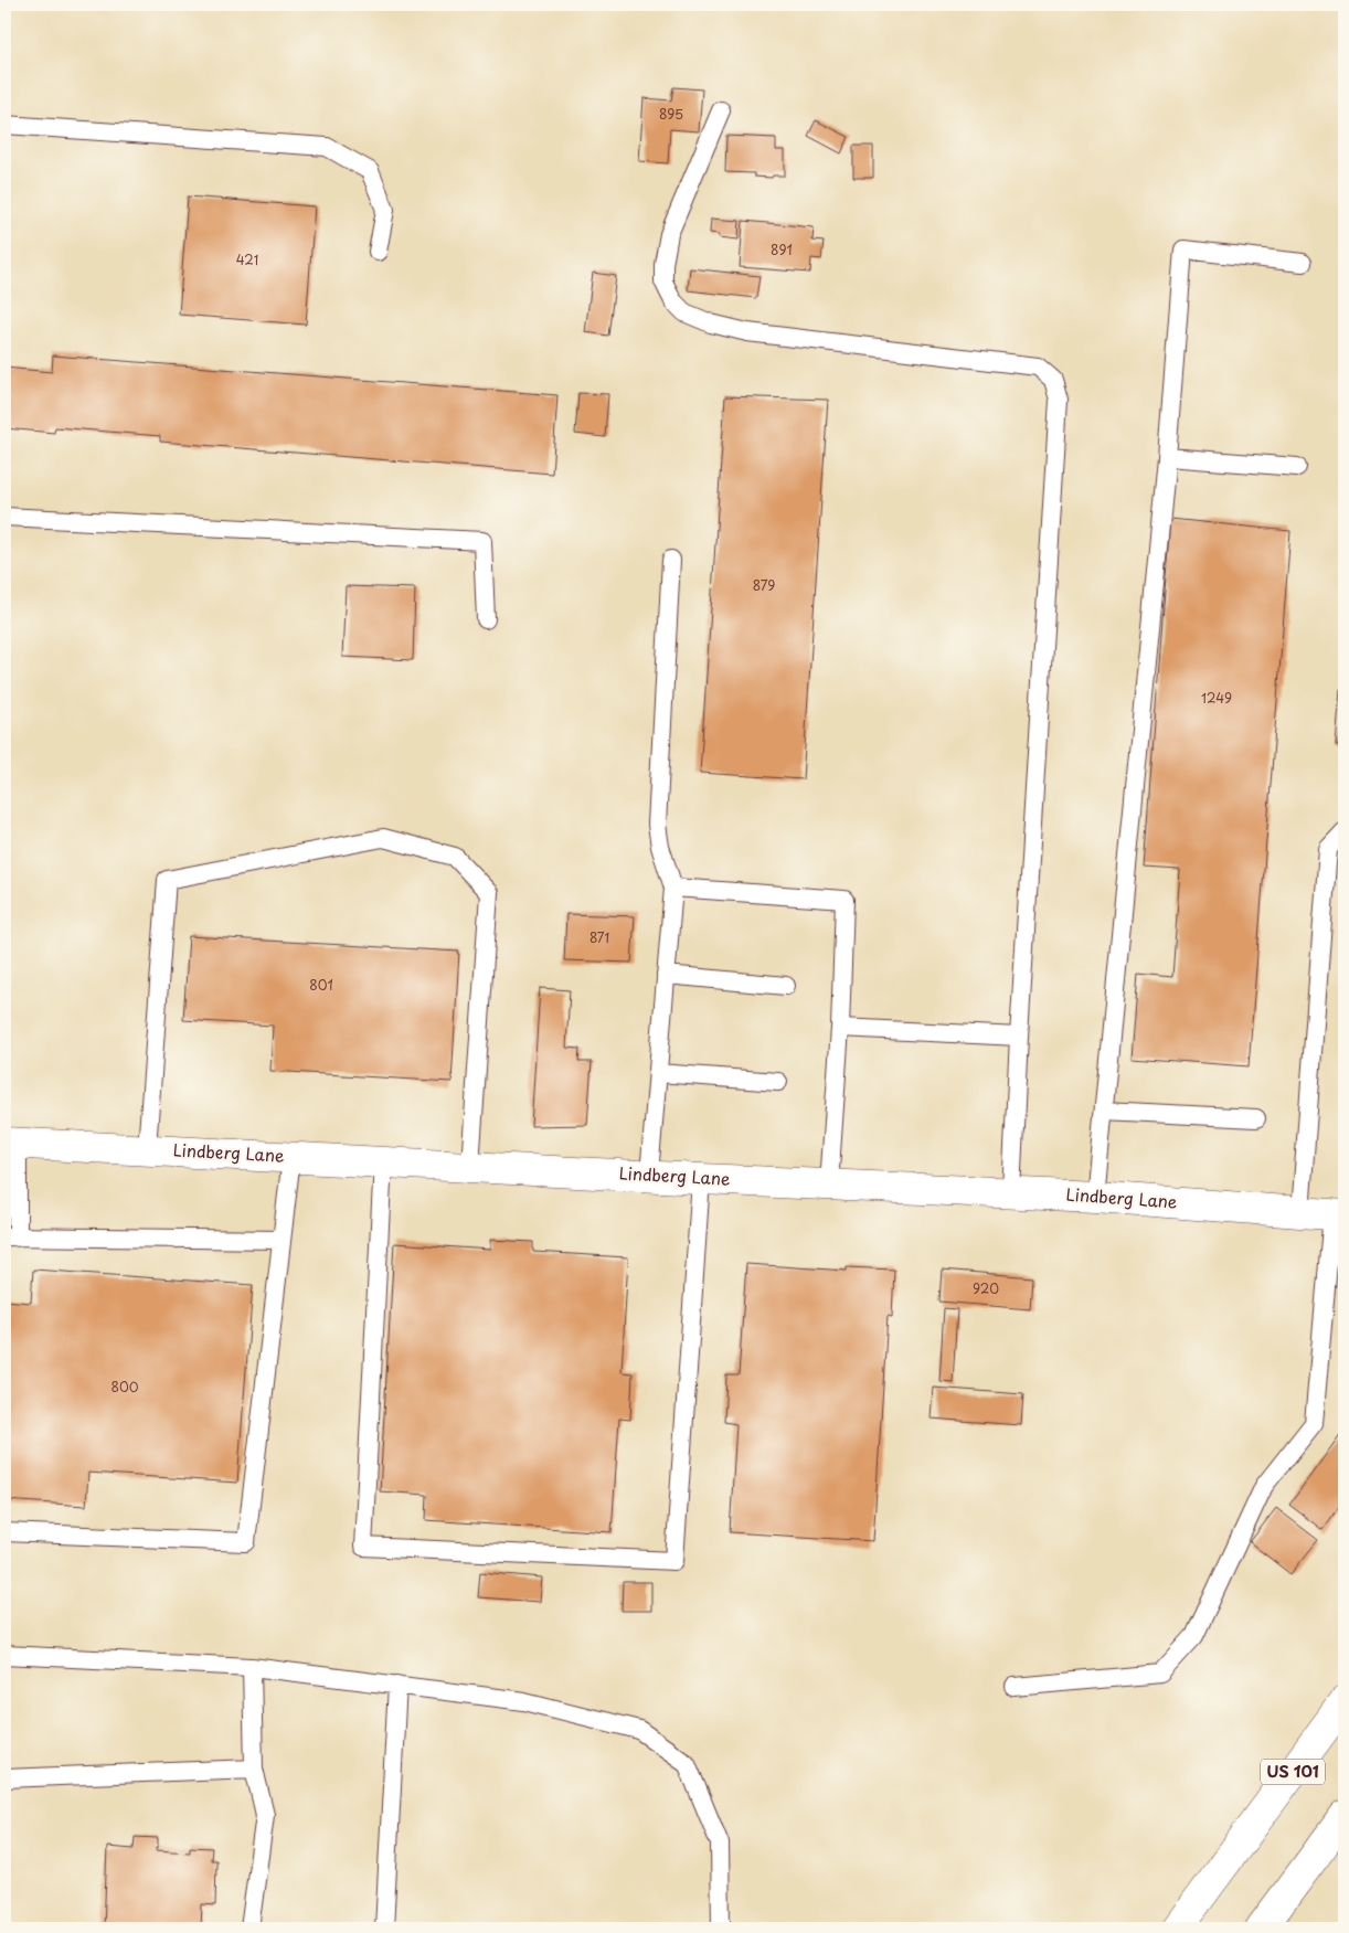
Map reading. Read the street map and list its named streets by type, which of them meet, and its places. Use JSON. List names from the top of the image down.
{
  "streets": {
    "main road": ["Lindberg Lane", "US 101"]
  },
  "house_numbers": [
    "895",
    "891",
    "421",
    "879",
    "1249",
    "871",
    "801",
    "920",
    "800"
  ]
}
